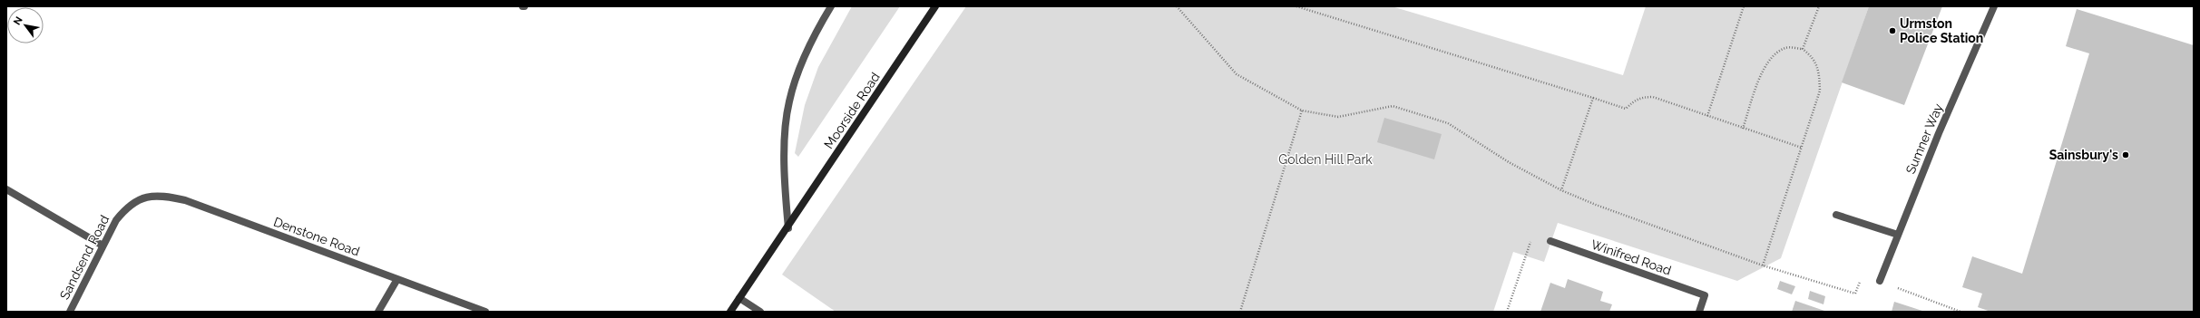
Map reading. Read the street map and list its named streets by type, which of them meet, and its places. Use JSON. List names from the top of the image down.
{
  "streets": {
    "street": [
      "Moorside Road",
      "Sumner Way",
      "Denstone Road",
      "Sandsend Road",
      "Winifred Road"
    ]
  },
  "crossings": [
    ["Denstone Road", "Sandsend Road"]
  ],
  "parks": ["Golden Hill Park"],
  "places": ["Urmston Police Station", "Sainsbury's"],
  "north": "top left"
}
